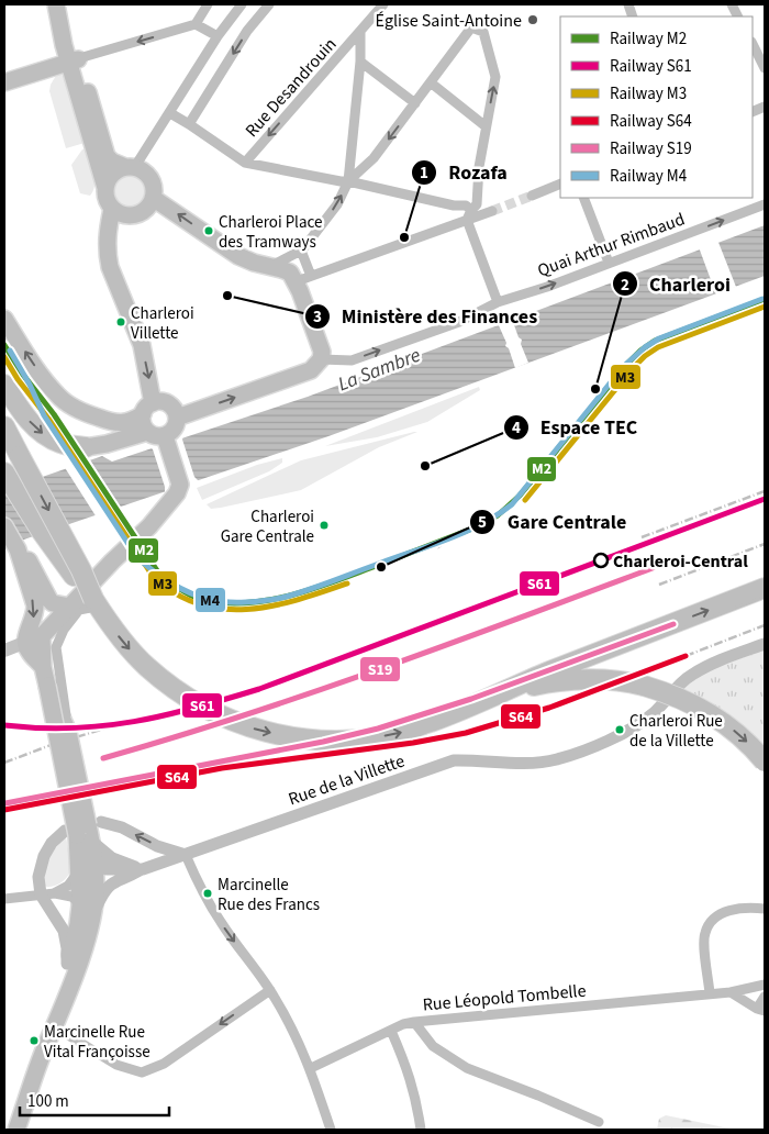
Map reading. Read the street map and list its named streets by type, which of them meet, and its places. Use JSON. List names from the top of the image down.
{
  "streets": {
    "street": [
      "Rue Desandrouin",
      "Quai Arthur Rimbaud",
      "Rue de la Villette",
      "Rue Léopold Tombelle"
    ]
  },
  "one_way": ["Quai Arthur Rimbaud"],
  "water": ["La Sambre"],
  "places": [
    "Église Saint-Antoine",
    "Charleroi Place des Tramways",
    "Rozafa",
    "Ministère des Finances",
    "Charleroi Villette",
    "Charleroi",
    "Espace TEC",
    "Charleroi Gare Centrale",
    "Charleroi-Central",
    "Gare Centrale",
    "Charleroi Rue de la Villette",
    "Marcinelle Rue des Francs",
    "Marcinelle Rue Vital Françoisse"
  ],
  "lines": [
    "rail line M2",
    "rail line M4",
    "rail line M3",
    "rail line S61",
    "rail line S19",
    "rail line S64"
  ],
  "legend": [
    "Railway M2",
    "Railway S61",
    "Railway M3",
    "Railway S64",
    "Railway S19",
    "Railway M4"
  ],
  "scale_bar": "100 m"
}
